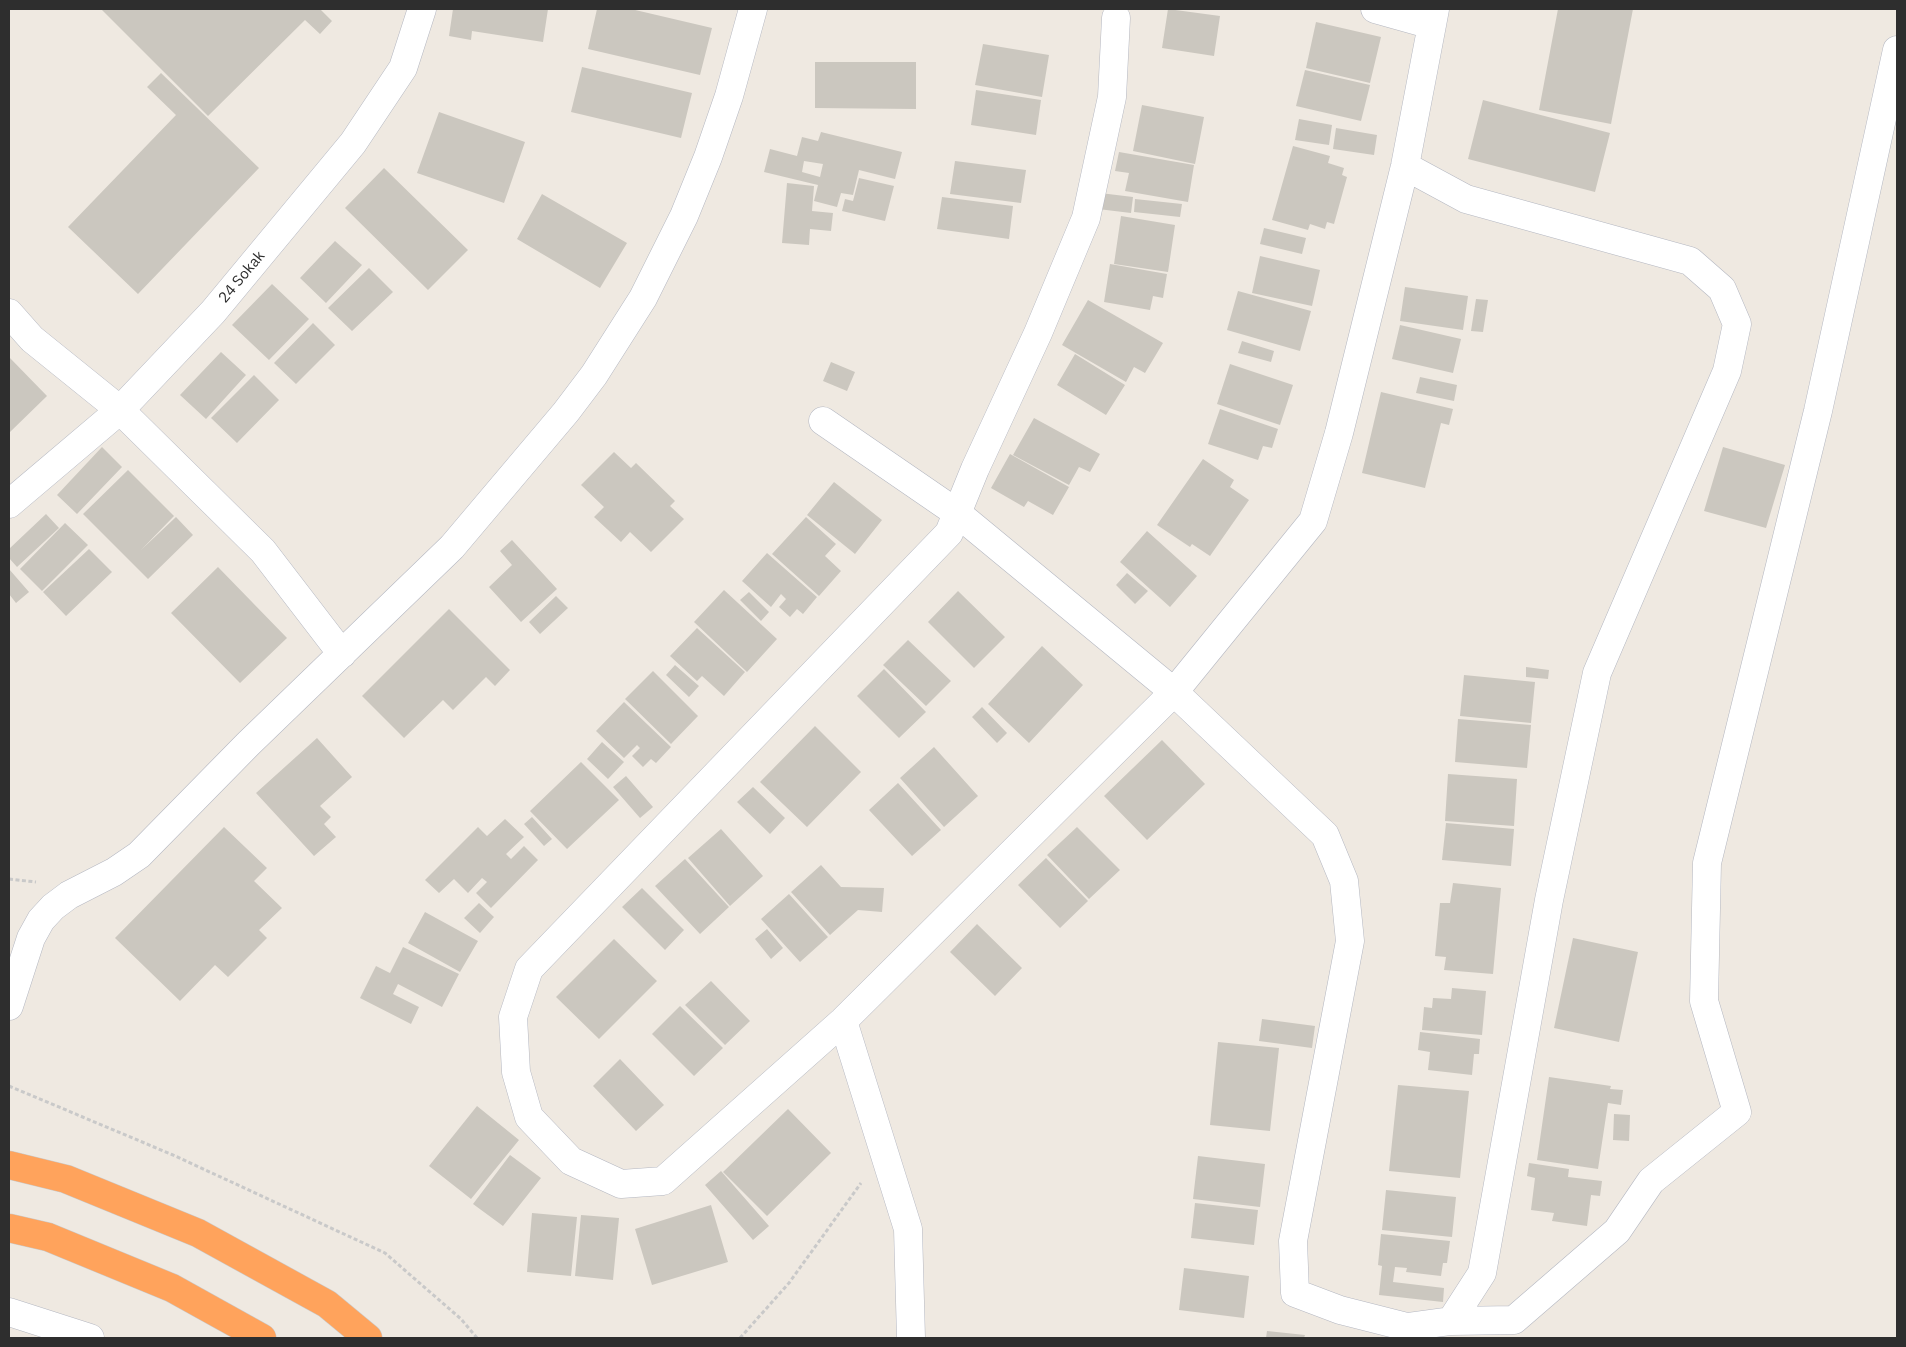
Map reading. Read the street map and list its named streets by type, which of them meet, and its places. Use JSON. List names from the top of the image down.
{
  "streets": {
    "street": ["24 Sokak"]
  }
}
